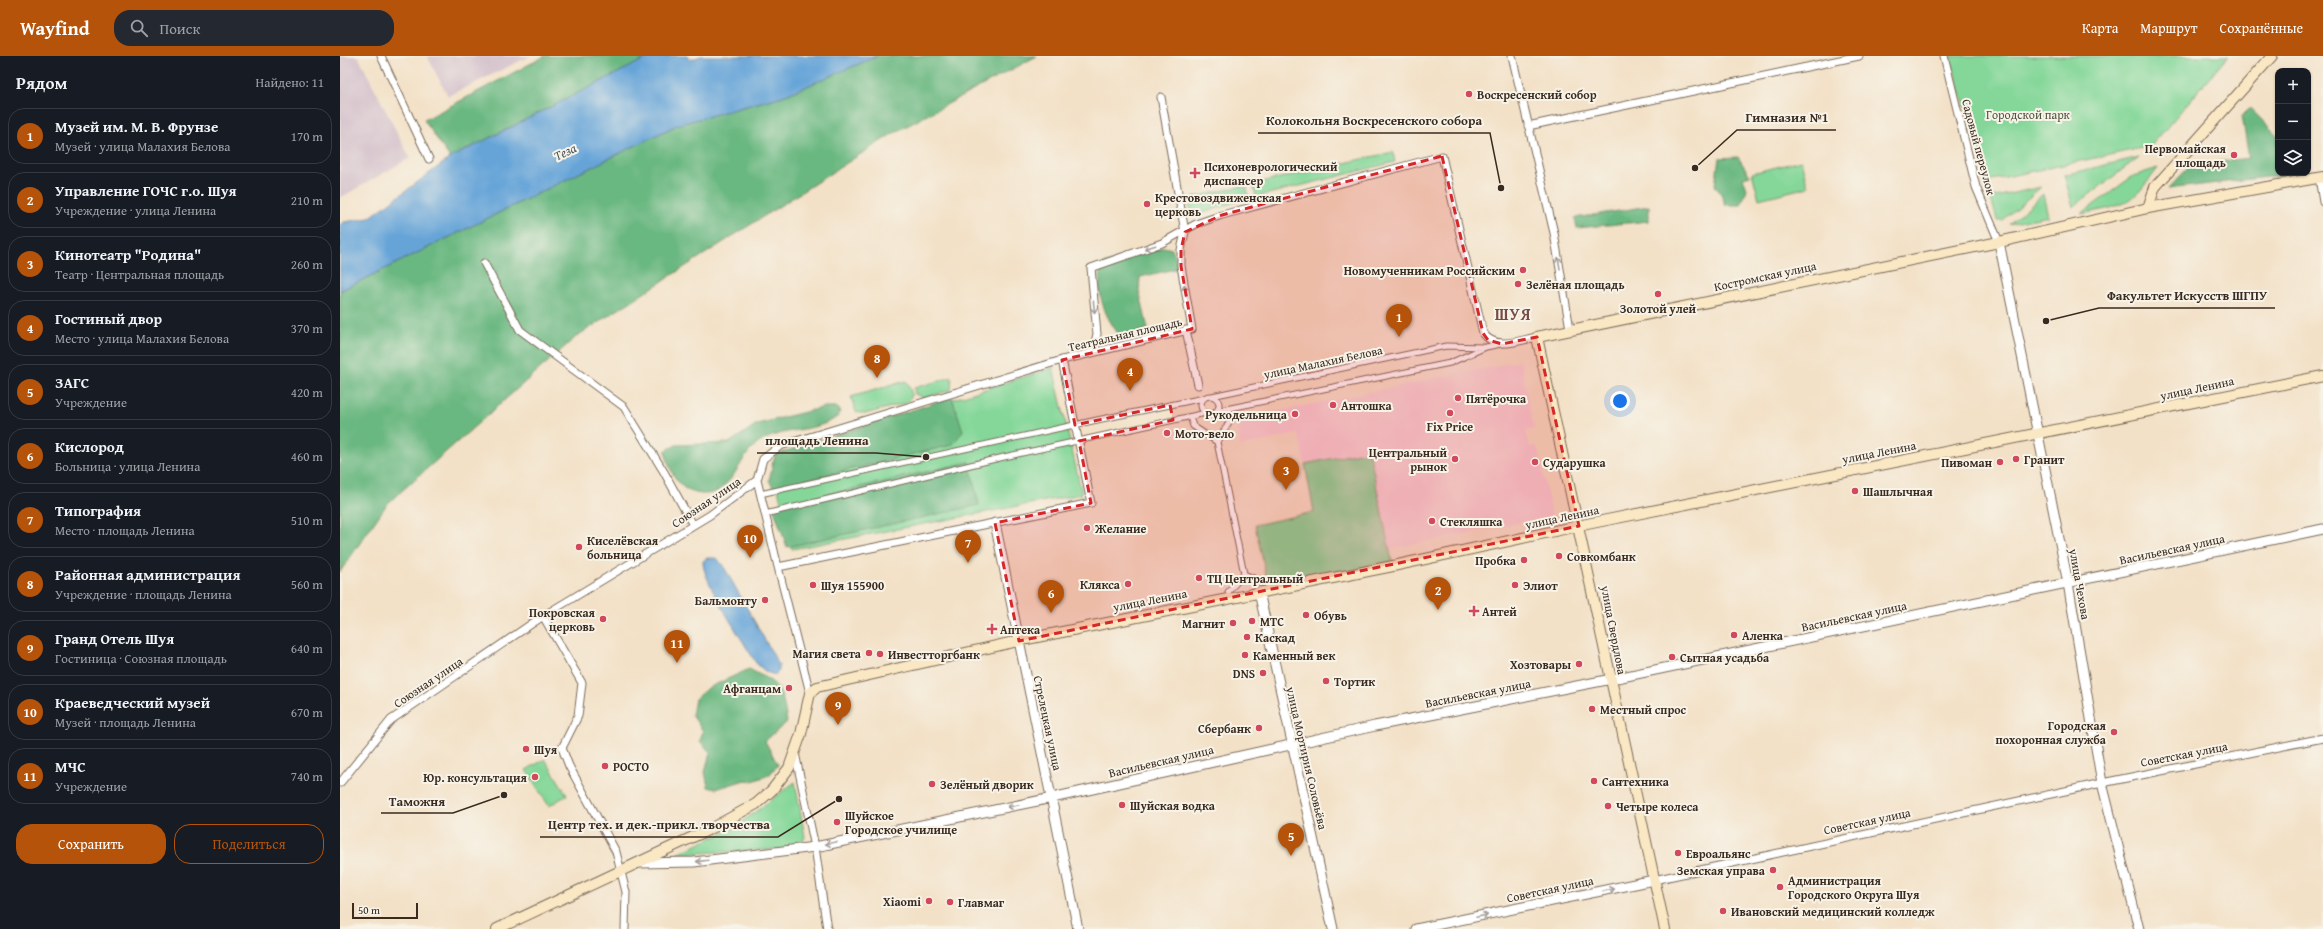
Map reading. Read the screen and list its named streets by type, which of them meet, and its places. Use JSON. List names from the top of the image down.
{
  "streets": {
    "main road": ["Костромская улица", "улица Ленина", "улица Свердлова"],
    "street": [
      "Садовый переулок",
      "Театральная площадь",
      "улица Малахия Белова",
      "Союзная улица",
      "Васильевская улица",
      "улица Чехова",
      "Стрелецкая улица",
      "Советская улица",
      "улица Мортирия Соловьёва"
    ]
  },
  "crossings": [
    ["Садовый переулок", "Костромская улица"],
    ["Садовый переулок", "улица Чехова"],
    ["Костромская улица", "улица Чехова"],
    ["Костромская улица", "улица Свердлова"],
    ["Театральная площадь", "Союзная улица"],
    ["улица Ленина", "улица Чехова"],
    ["улица Ленина", "улица Свердлова"],
    ["улица Ленина", "Стрелецкая улица"],
    ["улица Ленина", "улица Мортирия Соловьёва"],
    ["Васильевская улица", "улица Чехова"],
    ["Васильевская улица", "улица Свердлова"],
    ["Васильевская улица", "Стрелецкая улица"],
    ["Васильевская улица", "улица Мортирия Соловьёва"],
    ["улица Чехова", "Советская улица"],
    ["улица Свердлова", "Советская улица"]
  ],
  "districts": ["ШУЯ"],
  "water": ["Теза"],
  "parks": ["Городской парк"],
  "places": {
    "other": [
      "Воскресенский собор",
      "Первомайская площадь",
      "Гимназия №1",
      "Колокольня Воскресенского собора",
      "Крестовоздвиженская церковь",
      "Новомученникам Российским",
      "Зелёная площадь",
      "Золотой улей",
      "Факультет Искусств ШГПУ",
      "Пятёрочка",
      "Антошка",
      "Fix Price",
      "Рукодельница",
      "Мото-вело",
      "площадь Ленина",
      "Центральный рынок",
      "Гранит",
      "Сударушка",
      "Пивоман",
      "Шашлычная",
      "Стекляшка",
      "Желание",
      "Киселёвская больница",
      "Совкомбанк",
      "Пробка",
      "ТЦ Центральный",
      "Клякса",
      "Шуя 155900",
      "Элиот",
      "Бальмонту",
      "Обувь",
      "Покровская церковь",
      "МТС",
      "Магнит",
      "Аленка",
      "Каскад",
      "Магия света",
      "Инвестторгбанк",
      "Каменный век",
      "Сытная усадьба",
      "Хозтовары",
      "DNS",
      "Тортик",
      "Афганцам",
      "Местный спрос",
      "Сбербанк",
      "Городская похоронная служба",
      "Шуя",
      "РОСТО",
      "Юр. консультация",
      "Сантехника",
      "Зелёный дворик",
      "Таможня",
      "Центр тех. и дек.-прикл. творчества",
      "Шуйская водка",
      "Четыре колеса",
      "Шуйское Городское училище",
      "Евроальянс",
      "Земская управа",
      "Администрация Городского Округа Шуя",
      "Xiaomi",
      "Главмаг",
      "Ивановский медицинский колледж"
    ],
    "health": ["Психоневрологический диспансер", "Антей", "Аптека"]
  },
  "scale_bar": "50 m",
  "page": {
    "header": "Wayfind",
    "search": "Поиск",
    "nav": ["Карта", "Маршрут", "Сохранённые"],
    "heading": ["Рядом", "Найдено: 11"],
    "map_buttons": ["+", "−"],
    "list": [
      {
        "mark": "1",
        "name": "Музей им. М. В. Фрунзе",
        "note": "Музей · улица Малахия Белова",
        "value": "170 m"
      },
      {
        "mark": "2",
        "name": "Управление ГОЧС г.о. Шуя",
        "note": "Учреждение · улица Ленина",
        "value": "210 m"
      },
      {
        "mark": "3",
        "name": "Кинотеатр \"Родина\"",
        "note": "Театр · Центральная площадь",
        "value": "260 m"
      },
      {
        "mark": "4",
        "name": "Гостиный двор",
        "note": "Место · улица Малахия Белова",
        "value": "370 m"
      },
      {
        "mark": "5",
        "name": "ЗАГС",
        "note": "Учреждение",
        "value": "420 m"
      },
      {
        "mark": "6",
        "name": "Кислород",
        "note": "Больница · улица Ленина",
        "value": "460 m"
      },
      {
        "mark": "7",
        "name": "Типография",
        "note": "Место · площадь Ленина",
        "value": "510 m"
      },
      {
        "mark": "8",
        "name": "Районная администрация",
        "note": "Учреждение · площадь Ленина",
        "value": "560 m"
      },
      {
        "mark": "9",
        "name": "Гранд Отель Шуя",
        "note": "Гостиница · Союзная площадь",
        "value": "640 m"
      },
      {
        "mark": "10",
        "name": "Краеведческий музей",
        "note": "Музей · площадь Ленина",
        "value": "670 m"
      },
      {
        "mark": "11",
        "name": "МЧС",
        "note": "Учреждение",
        "value": "740 m"
      }
    ],
    "pins": [
      "1",
      "8",
      "4",
      "3",
      "10",
      "7",
      "2",
      "6",
      "11",
      "9",
      "5"
    ],
    "buttons": ["Сохранить", "Поделиться"],
    "scale": "50 m"
  }
}
